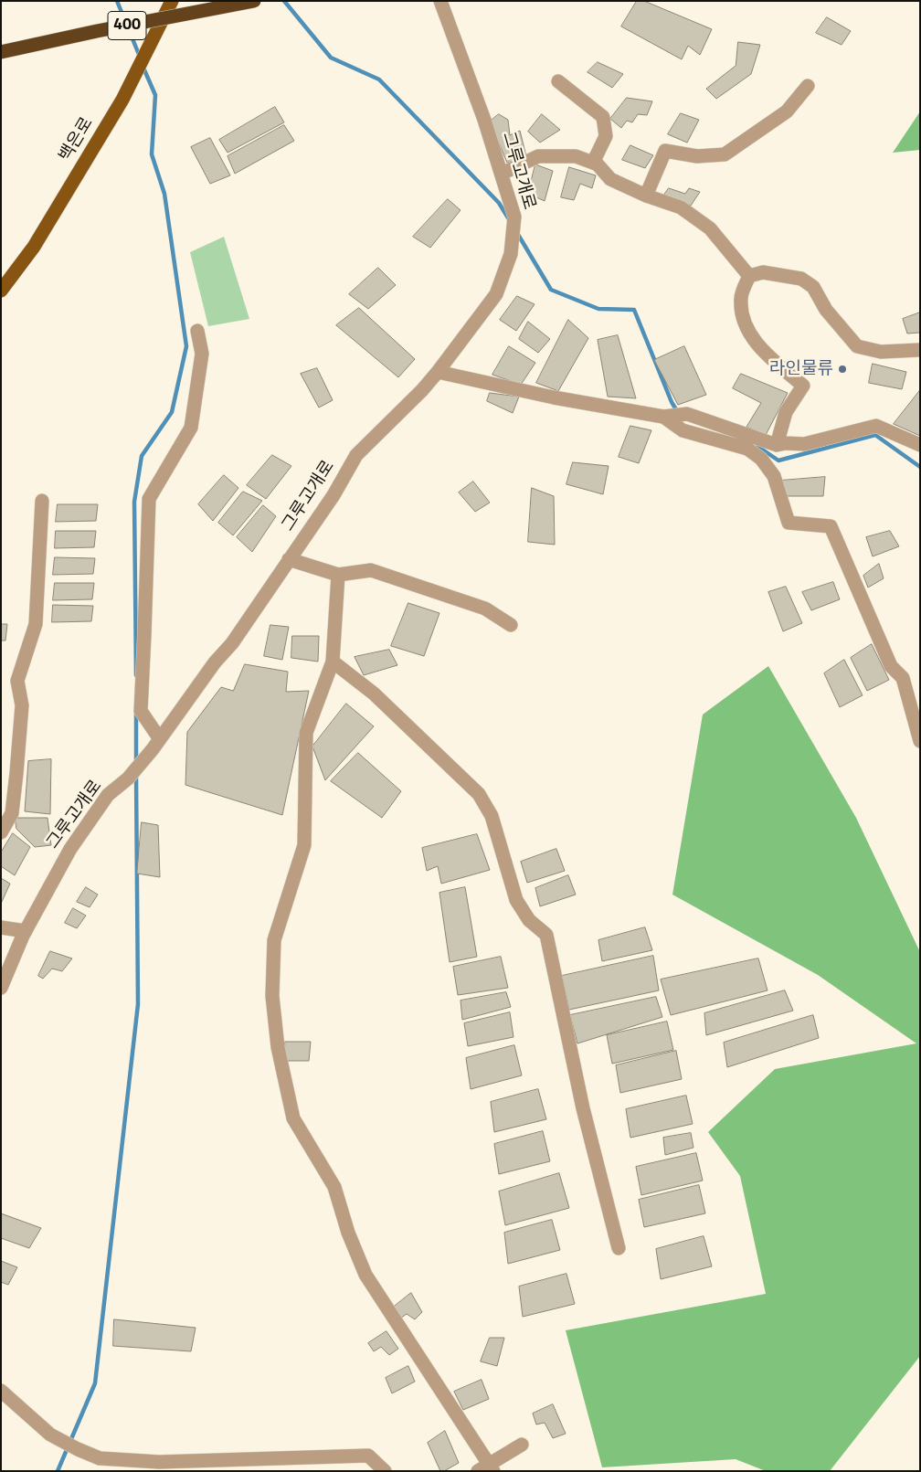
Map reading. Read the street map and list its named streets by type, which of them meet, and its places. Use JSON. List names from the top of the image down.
{
  "streets": {
    "highway": ["400"],
    "main road": ["백은로"],
    "street": ["그루고개로"]
  },
  "places": ["라인물류"]
}
